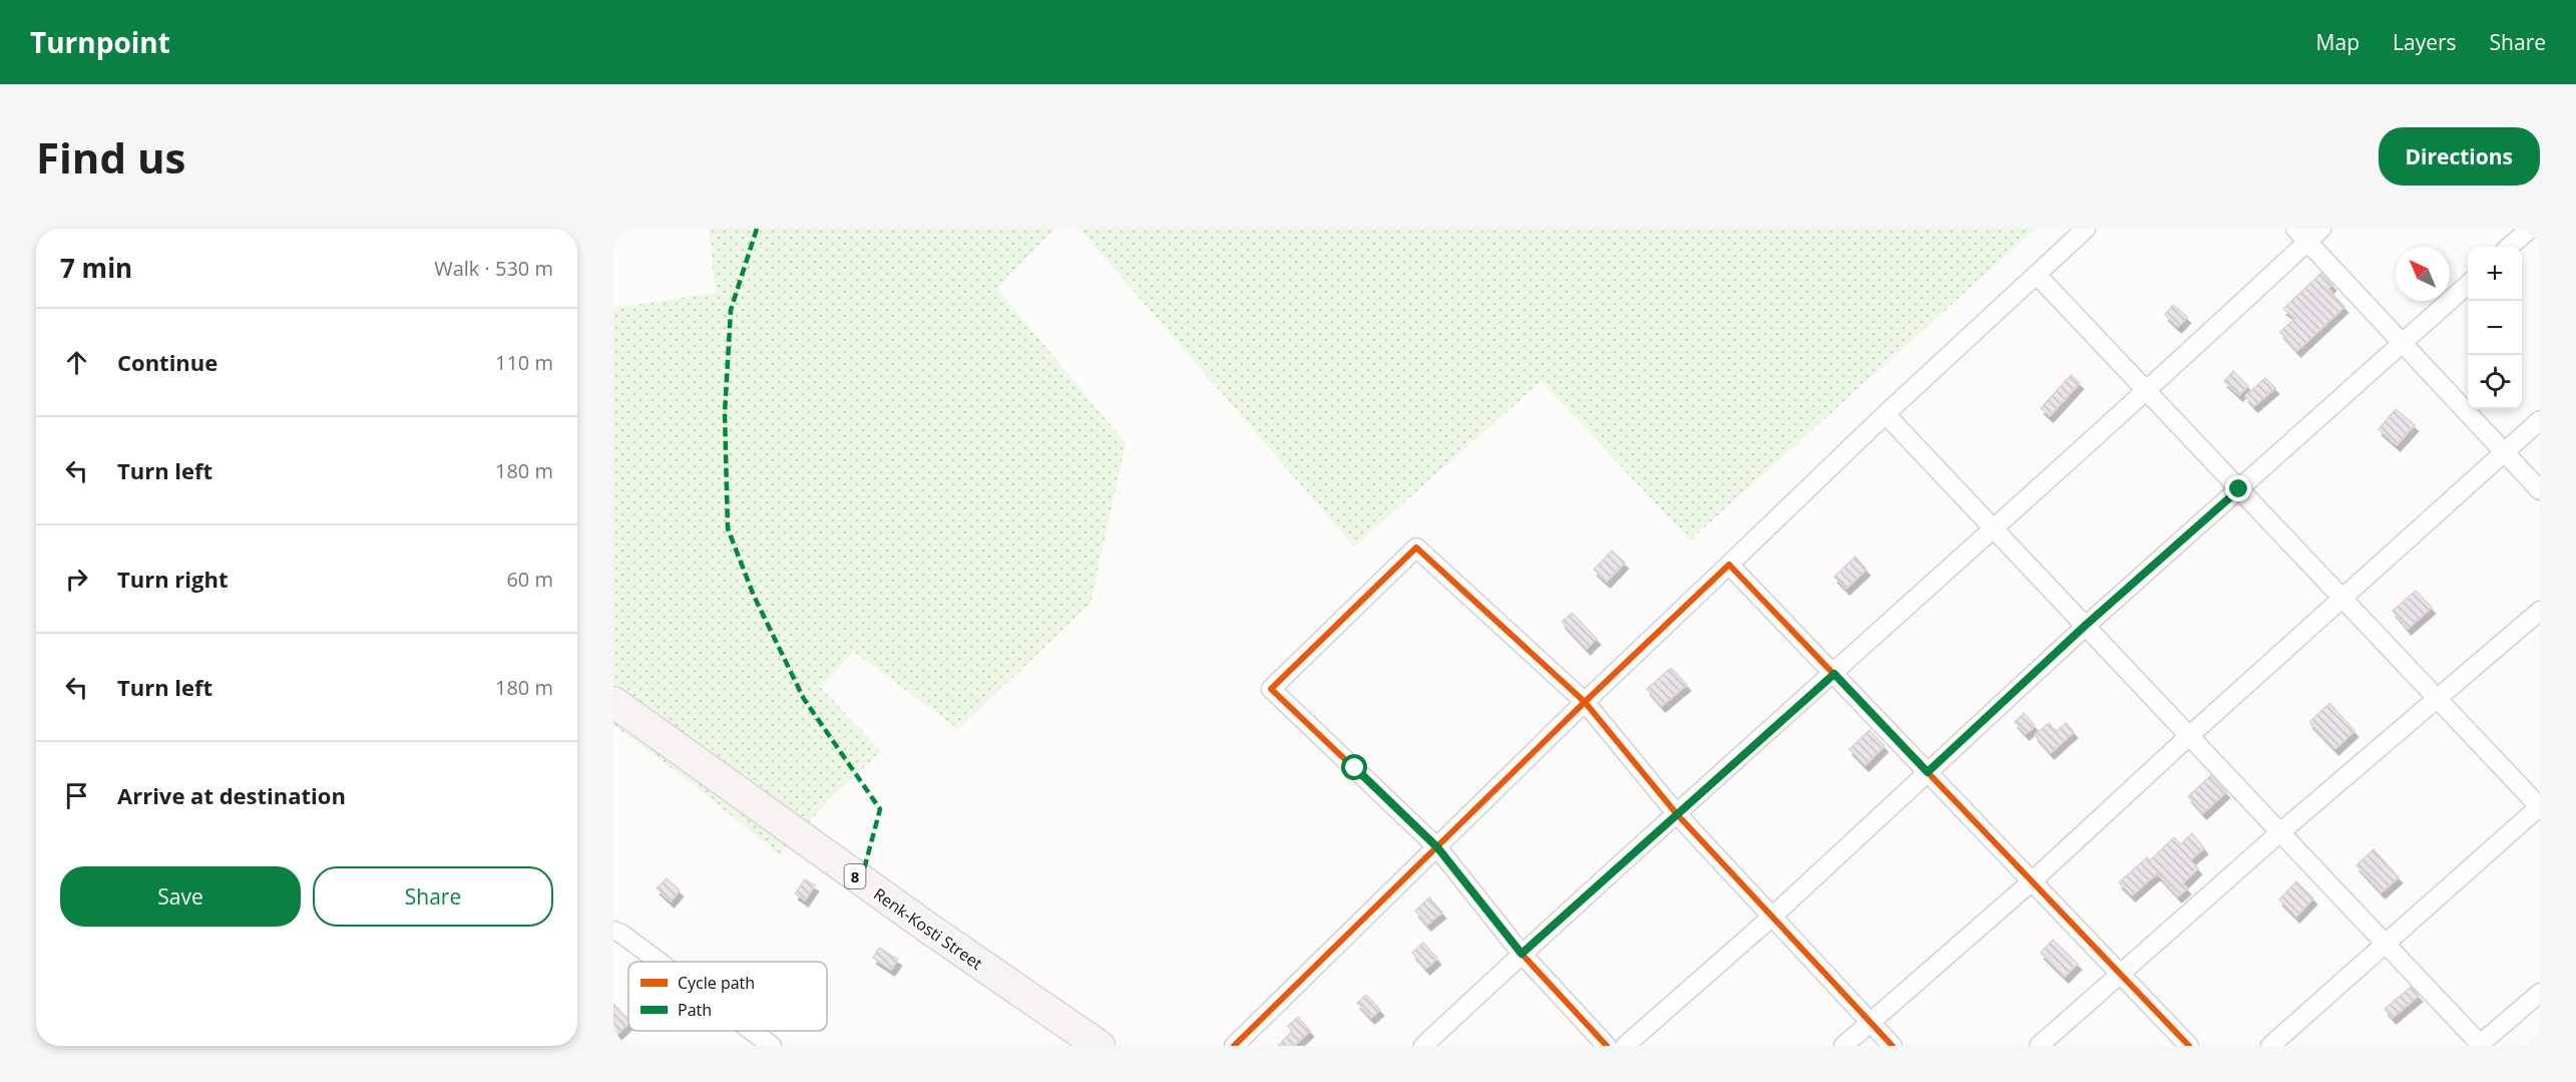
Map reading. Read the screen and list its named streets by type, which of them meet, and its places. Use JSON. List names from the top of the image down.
{
  "streets": {
    "main road": ["8", "Renk-Kosti Street"]
  },
  "legend": ["Cycle path", "Path"],
  "north": "top left",
  "page": {
    "header": "Turnpoint",
    "nav": ["Map", "Layers", "Share"],
    "buttons": [
      "Directions",
      ["Save", "Share"]
    ],
    "title": "Find us",
    "heading": ["7 min", "Walk · 530 m"],
    "map_buttons": ["+", "−"],
    "list": [
      ["Continue", "110 m"],
      ["Turn left", "180 m"],
      ["Turn right", "60 m"],
      ["Turn left", "180 m"],
      "Arrive at destination"
    ]
  }
}
